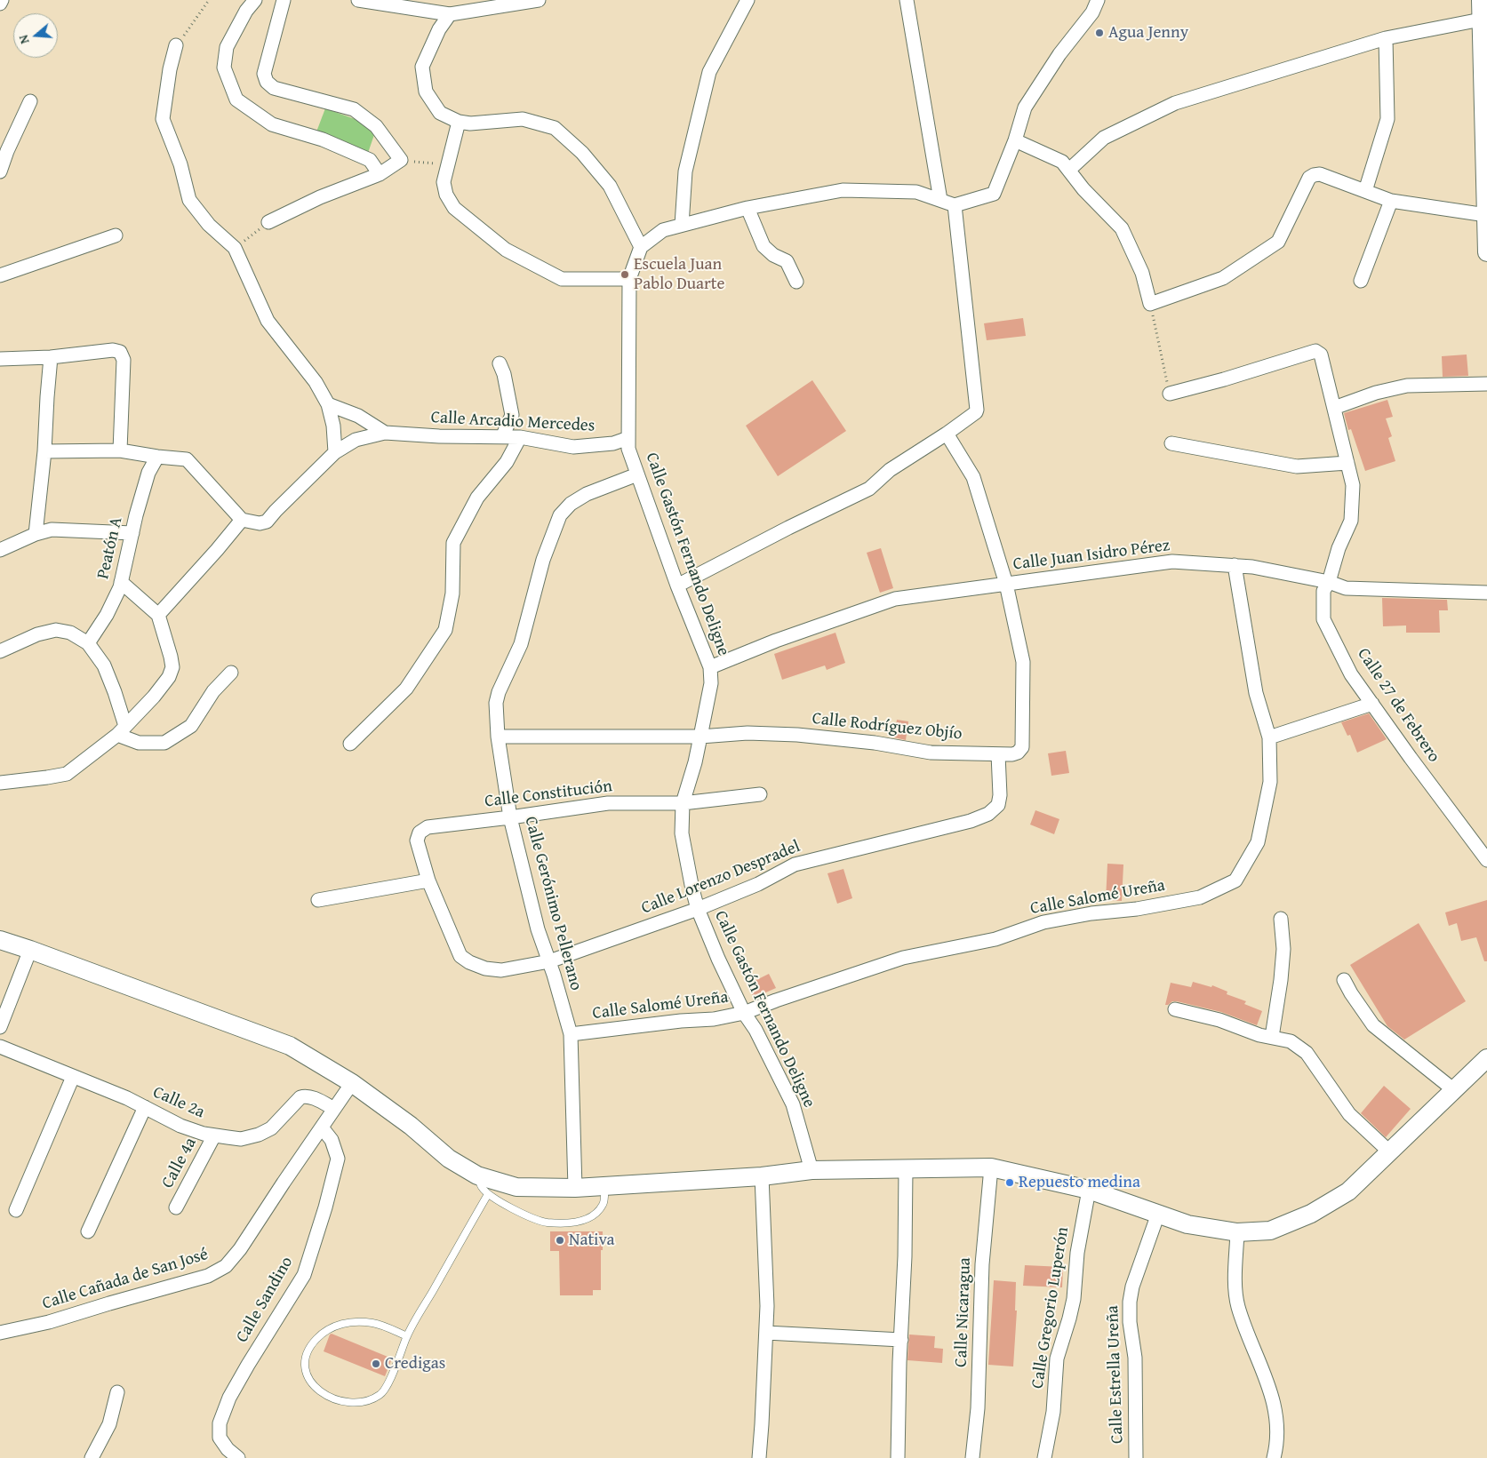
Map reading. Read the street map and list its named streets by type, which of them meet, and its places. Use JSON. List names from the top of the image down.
{
  "streets": {
    "street": [
      "Calle Arcadio Mercedes",
      "Peatón A",
      "Calle Gastón Fernando Deligne",
      "Calle Juan Isidro Pérez",
      "Calle 27 de Febrero",
      "Calle Rodríguez Objío",
      "Calle Constitución",
      "Calle Lorenzo Despradel",
      "Calle Salomé Ureña",
      "Calle Gerónimo Pellerano",
      "Calle 2a",
      "Calle 4a",
      "Calle Cañada de San José",
      "Calle Sandino",
      "Calle Gregorio Luperón",
      "Calle Nicaragua",
      "Calle Estrella Ureña"
    ]
  },
  "crossings": [
    ["Calle Arcadio Mercedes", "Calle Gastón Fernando Deligne"],
    ["Calle Gastón Fernando Deligne", "Calle Juan Isidro Pérez"],
    ["Calle Gastón Fernando Deligne", "Calle Rodríguez Objío"],
    ["Calle Gastón Fernando Deligne", "Calle Constitución"],
    ["Calle Gastón Fernando Deligne", "Calle Lorenzo Despradel"],
    ["Calle Gastón Fernando Deligne", "Calle Salomé Ureña"],
    ["Calle Gastón Fernando Deligne", "Calle Gerónimo Pellerano"],
    ["Calle Juan Isidro Pérez", "Calle 27 de Febrero"],
    ["Calle Juan Isidro Pérez", "Calle Rodríguez Objío"],
    ["Calle Juan Isidro Pérez", "Calle Salomé Ureña"],
    ["Calle Rodríguez Objío", "Calle Lorenzo Despradel"],
    ["Calle Rodríguez Objío", "Calle Gerónimo Pellerano"],
    ["Calle Constitución", "Calle Lorenzo Despradel"],
    ["Calle Constitución", "Calle Gerónimo Pellerano"],
    ["Calle Lorenzo Despradel", "Calle Gerónimo Pellerano"],
    ["Calle Salomé Ureña", "Calle Gerónimo Pellerano"],
    ["Calle 2a", "Calle 4a"],
    ["Calle 2a", "Calle Cañada de San José"],
    ["Calle Cañada de San José", "Calle Sandino"]
  ],
  "places": [
    "Agua Jenny",
    "Escuela Juan Pablo Duarte",
    "Repuesto medina",
    "Nativa",
    "Credigas"
  ],
  "north": "left"
}
